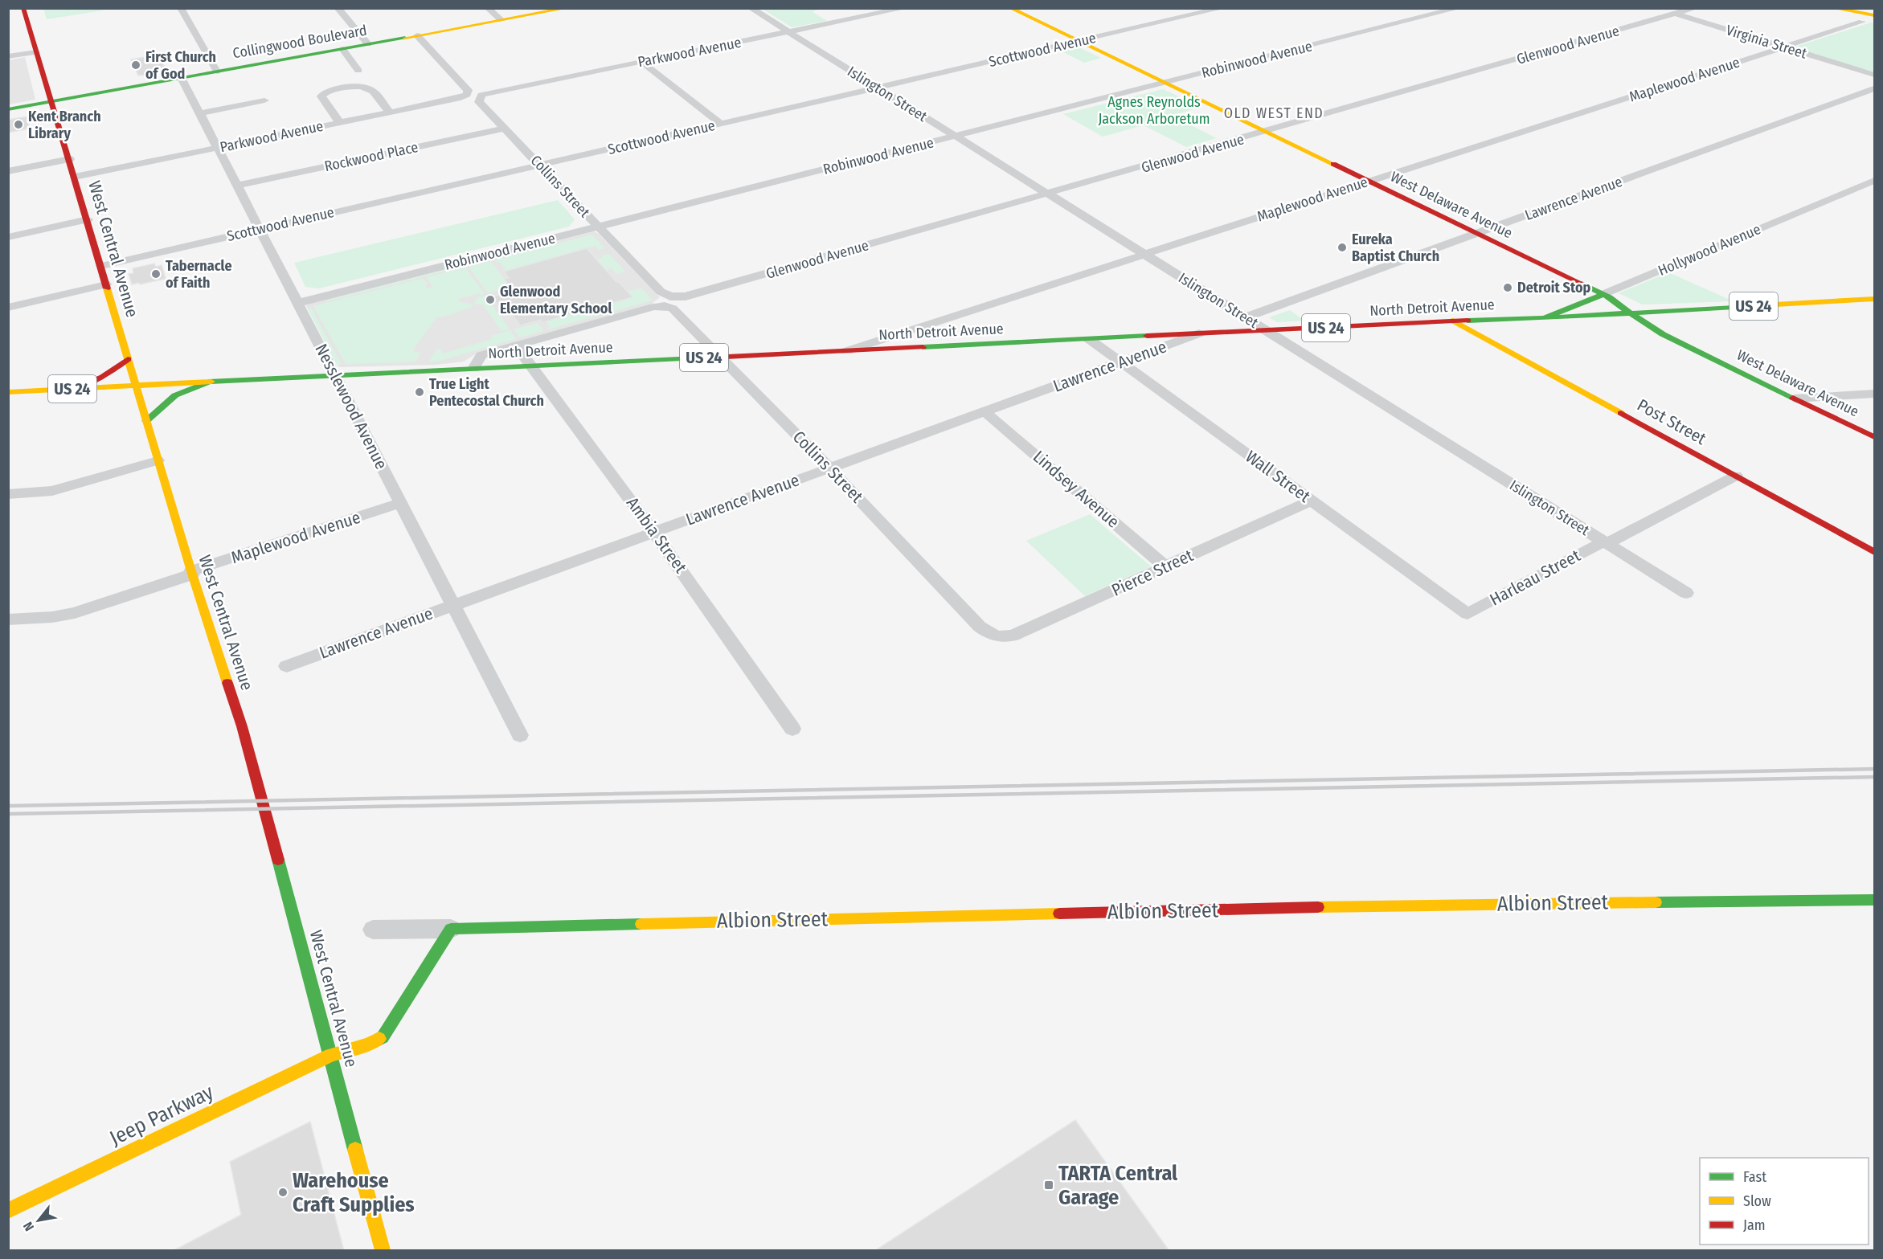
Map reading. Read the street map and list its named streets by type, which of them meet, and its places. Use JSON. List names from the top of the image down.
{
  "streets": {
    "main road": [
      "Collingwood Boulevard",
      "West Delaware Avenue",
      "West Central Avenue",
      "Hollywood Avenue",
      "US 24",
      "North Detroit Avenue",
      "Post Street",
      "Albion Street",
      "Jeep Parkway"
    ],
    "street": [
      "Virginia Street",
      "Glenwood Avenue",
      "Scottwood Avenue",
      "Parkwood Avenue",
      "Robinwood Avenue",
      "Maplewood Avenue",
      "Islington Street",
      "Rockwood Place",
      "Collins Street",
      "Lawrence Avenue",
      "Nesslewood Avenue",
      "Wall Street",
      "Lindsey Avenue",
      "Ambia Street",
      "Pierce Street",
      "Harleau Street"
    ]
  },
  "crossings": [
    ["Collingwood Boulevard", "Parkwood Avenue"],
    ["Collingwood Boulevard", "West Central Avenue"],
    ["Collingwood Boulevard", "Nesslewood Avenue"],
    ["Virginia Street", "Glenwood Avenue"],
    ["Virginia Street", "Maplewood Avenue"],
    ["Glenwood Avenue", "Islington Street"],
    ["Glenwood Avenue", "Collins Street"],
    ["Glenwood Avenue", "West Delaware Avenue"],
    ["Scottwood Avenue", "Islington Street"],
    ["Scottwood Avenue", "Collins Street"],
    ["Scottwood Avenue", "West Delaware Avenue"],
    ["Scottwood Avenue", "West Central Avenue"],
    ["Scottwood Avenue", "Nesslewood Avenue"],
    ["Parkwood Avenue", "Islington Street"],
    ["Parkwood Avenue", "Collins Street"],
    ["Parkwood Avenue", "West Central Avenue"],
    ["Parkwood Avenue", "Nesslewood Avenue"],
    ["Robinwood Avenue", "Islington Street"],
    ["Robinwood Avenue", "Collins Street"],
    ["Robinwood Avenue", "West Delaware Avenue"],
    ["Robinwood Avenue", "Nesslewood Avenue"],
    ["Maplewood Avenue", "Islington Street"],
    ["Maplewood Avenue", "West Delaware Avenue"],
    ["Maplewood Avenue", "West Central Avenue"],
    ["Maplewood Avenue", "North Detroit Avenue"],
    ["Maplewood Avenue", "Nesslewood Avenue"],
    ["Islington Street", "Lawrence Avenue"],
    ["Islington Street", "North Detroit Avenue"],
    ["Islington Street", "Harleau Street"],
    ["Rockwood Place", "Collins Street"],
    ["Rockwood Place", "Nesslewood Avenue"],
    ["Collins Street", "Lawrence Avenue"],
    ["Collins Street", "North Detroit Avenue"],
    ["Collins Street", "Ambia Street"],
    ["Collins Street", "Pierce Street"],
    ["Lawrence Avenue", "West Delaware Avenue"],
    ["Lawrence Avenue", "North Detroit Avenue"],
    ["Lawrence Avenue", "Nesslewood Avenue"],
    ["Lawrence Avenue", "Wall Street"],
    ["Lawrence Avenue", "Lindsey Avenue"],
    ["Lawrence Avenue", "Ambia Street"],
    ["West Delaware Avenue", "Hollywood Avenue"],
    ["West Delaware Avenue", "North Detroit Avenue"],
    ["West Central Avenue", "North Detroit Avenue"],
    ["West Central Avenue", "Jeep Parkway"],
    ["Hollywood Avenue", "North Detroit Avenue"],
    ["North Detroit Avenue", "Nesslewood Avenue"],
    ["North Detroit Avenue", "Post Street"],
    ["North Detroit Avenue", "Wall Street"],
    ["North Detroit Avenue", "Ambia Street"],
    ["Post Street", "Harleau Street"],
    ["Wall Street", "Pierce Street"],
    ["Wall Street", "Harleau Street"],
    ["Lindsey Avenue", "Pierce Street"]
  ],
  "districts": ["OLD WEST END"],
  "parks": ["Agnes Reynolds Jackson Arboretum"],
  "places": {
    "other": [
      "First Church of God",
      "Kent Branch Library",
      "Eureka Baptist Church",
      "Tabernacle of Faith",
      "Detroit Stop",
      "Glenwood Elementary School",
      "True Light Pentecostal Church",
      "Warehouse Craft Supplies"
    ],
    "transit": ["TARTA Central Garage"]
  },
  "legend": ["Fast", "Slow", "Jam"],
  "north": "bottom left"
}
